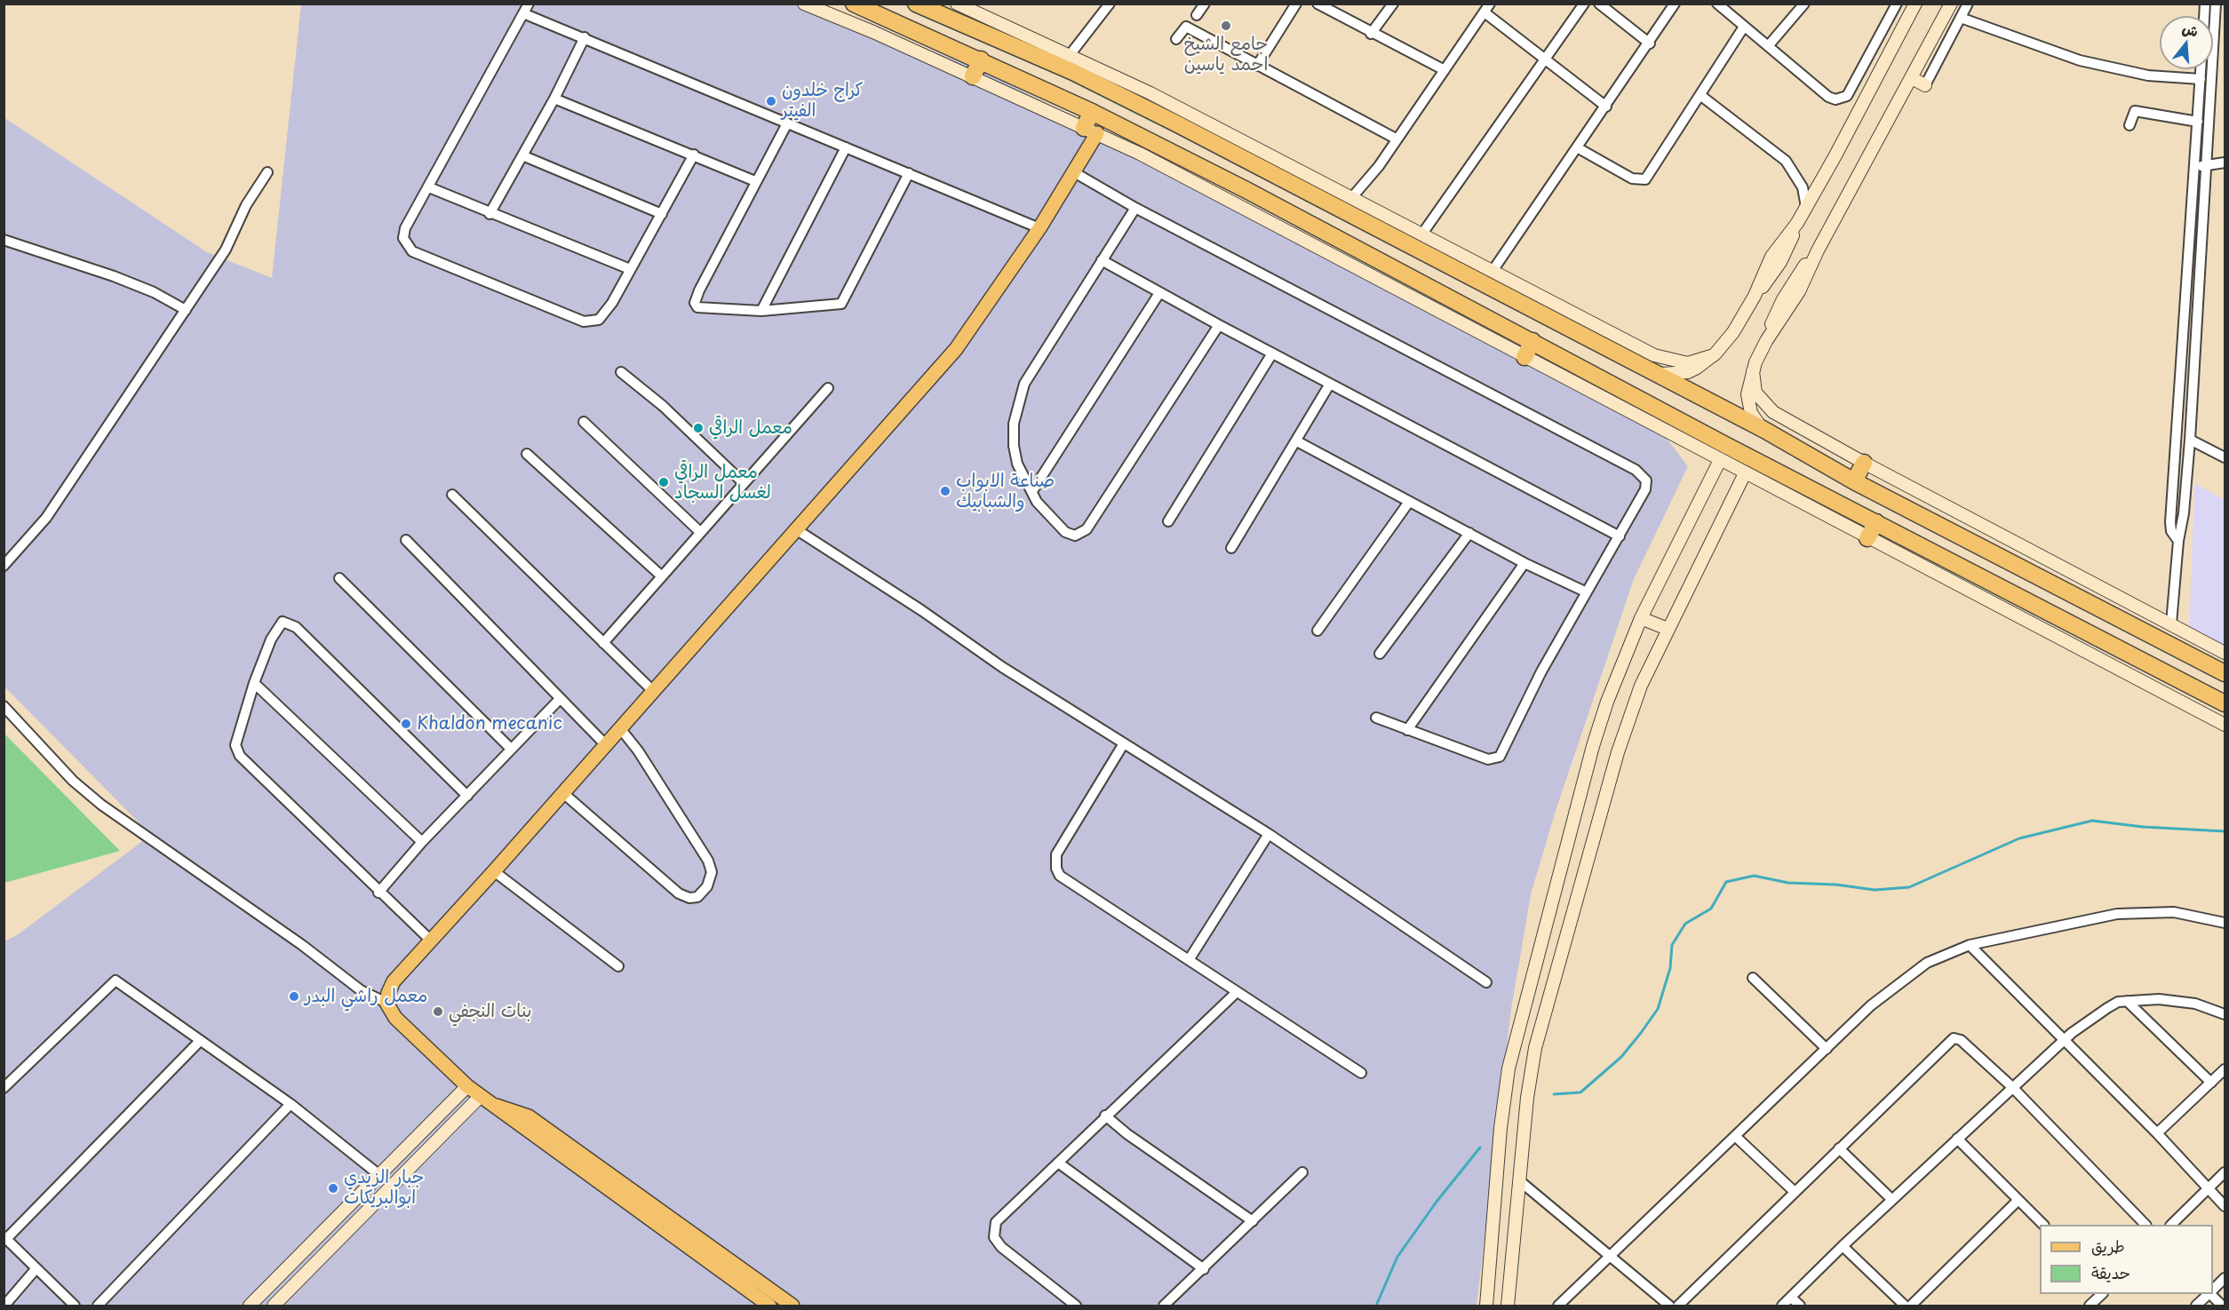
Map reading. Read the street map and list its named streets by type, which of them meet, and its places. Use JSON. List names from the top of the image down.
{
  "places": [
    "جامع الشيخ احمد ياسين",
    "كراج خلدون الفيتر",
    "معمل الراقي",
    "معمل الراقي لغسل السجاد",
    "صناعة الابواب والشبابيك",
    "Khaldon mecanic",
    "معمل راشي البدر",
    "بنات النجفي",
    "جبار الزيدي ابوالبريكات"
  ],
  "legend": ["طريق", "حديقة"],
  "north": "top"
}
